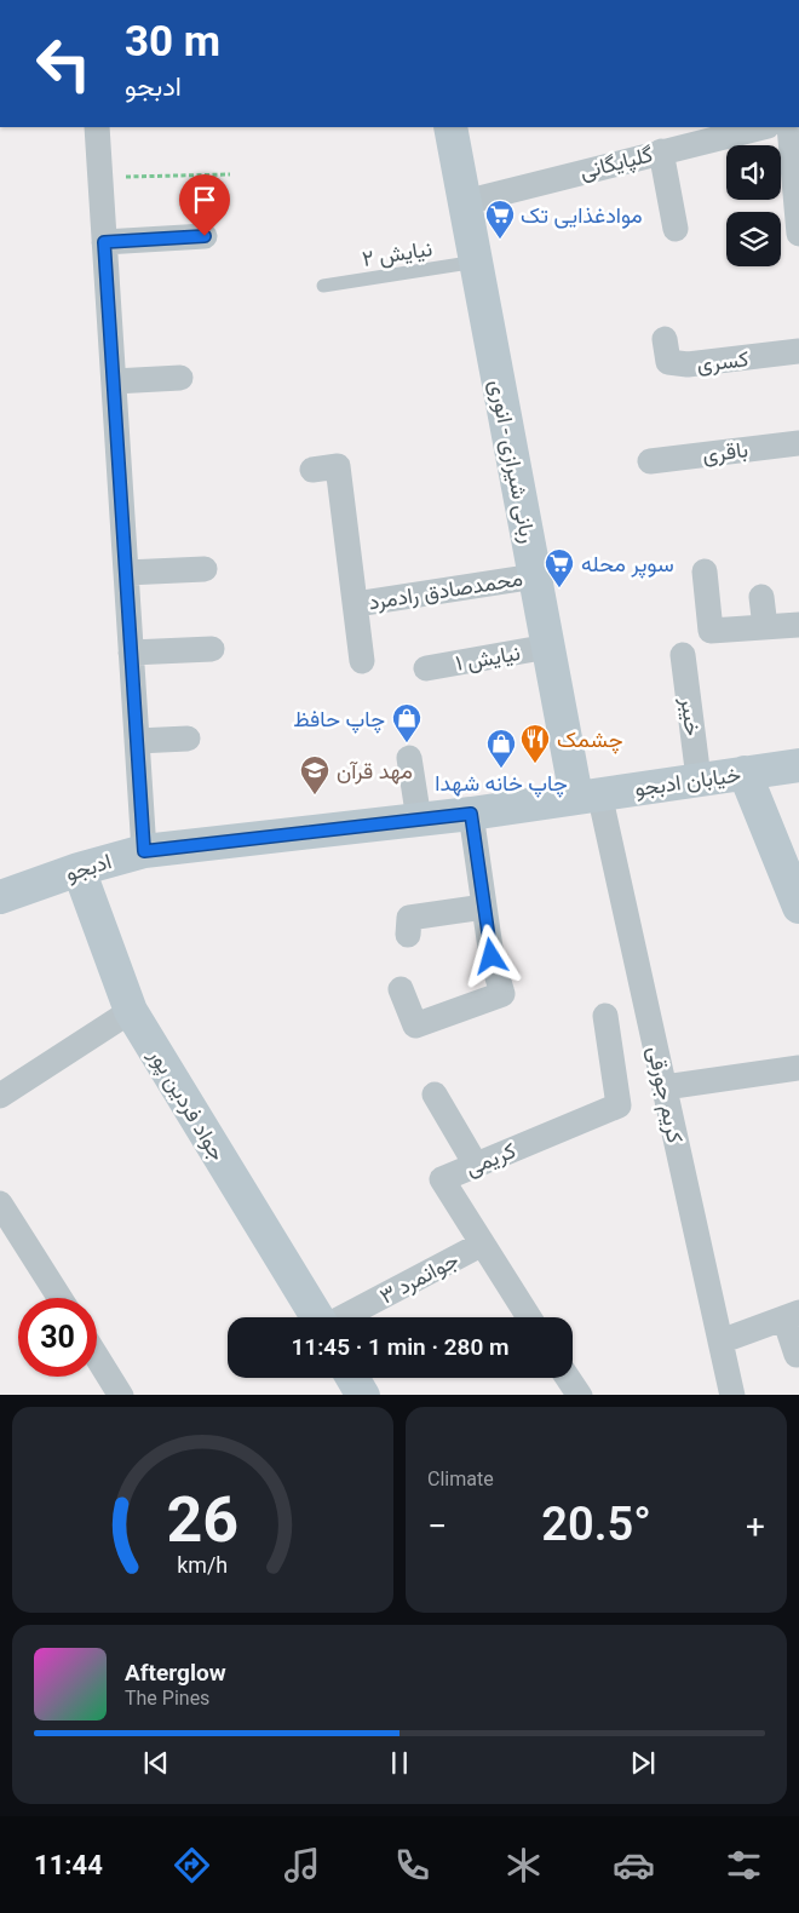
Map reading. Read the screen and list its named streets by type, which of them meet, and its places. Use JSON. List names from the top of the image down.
{
  "streets": {
    "street": [
      "گلپایگانی",
      "کسری",
      "باقری",
      "ربانی شیرازی - انوری",
      "محمدصادق رادمرد",
      "نیایش ۱",
      "خیبر",
      "خیابان ادبجو",
      "ادبجو",
      "کریم جورقی",
      "جواد فردین پور",
      "کریمی",
      "جوانمرد ۳"
    ],
    "lane": ["نیایش ۲"]
  },
  "crossings": [
    ["گلپایگانی", "ربانی شیرازی - انوری"],
    ["نیایش ۲", "ربانی شیرازی - انوری"],
    ["ربانی شیرازی - انوری", "محمدصادق رادمرد"],
    ["ربانی شیرازی - انوری", "نیایش ۱"],
    ["ربانی شیرازی - انوری", "خیابان ادبجو"],
    ["ربانی شیرازی - انوری", "ادبجو"],
    ["ربانی شیرازی - انوری", "کریم جورقی"],
    ["خیبر", "خیابان ادبجو"],
    ["خیابان ادبجو", "ادبجو"],
    ["خیابان ادبجو", "کریم جورقی"],
    ["ادبجو", "کریم جورقی"],
    ["ادبجو", "جواد فردین پور"],
    ["کریمی", "جوانمرد ۳"]
  ],
  "places": {
    "supermarket": ["موادغذایی تک", "سوپر محله"],
    "shop": ["چاپ حافظ", "چاپ خانه شهدا"],
    "restaurant": ["چشمک"],
    "school or university": ["مهد قرآن"]
  },
  "page": {
    "turn": ["30 m", "ادبجو"],
    "limit": "30",
    "trip": "11:45 · 1 min · 280 m",
    "tile": "Climate",
    "heat": ["−", "20.5°", "+"],
    "song": ["Afterglow", "The Pines"],
    "tabs": "11:44",
    "gauge": ["26", "km/h"]
  }
}
